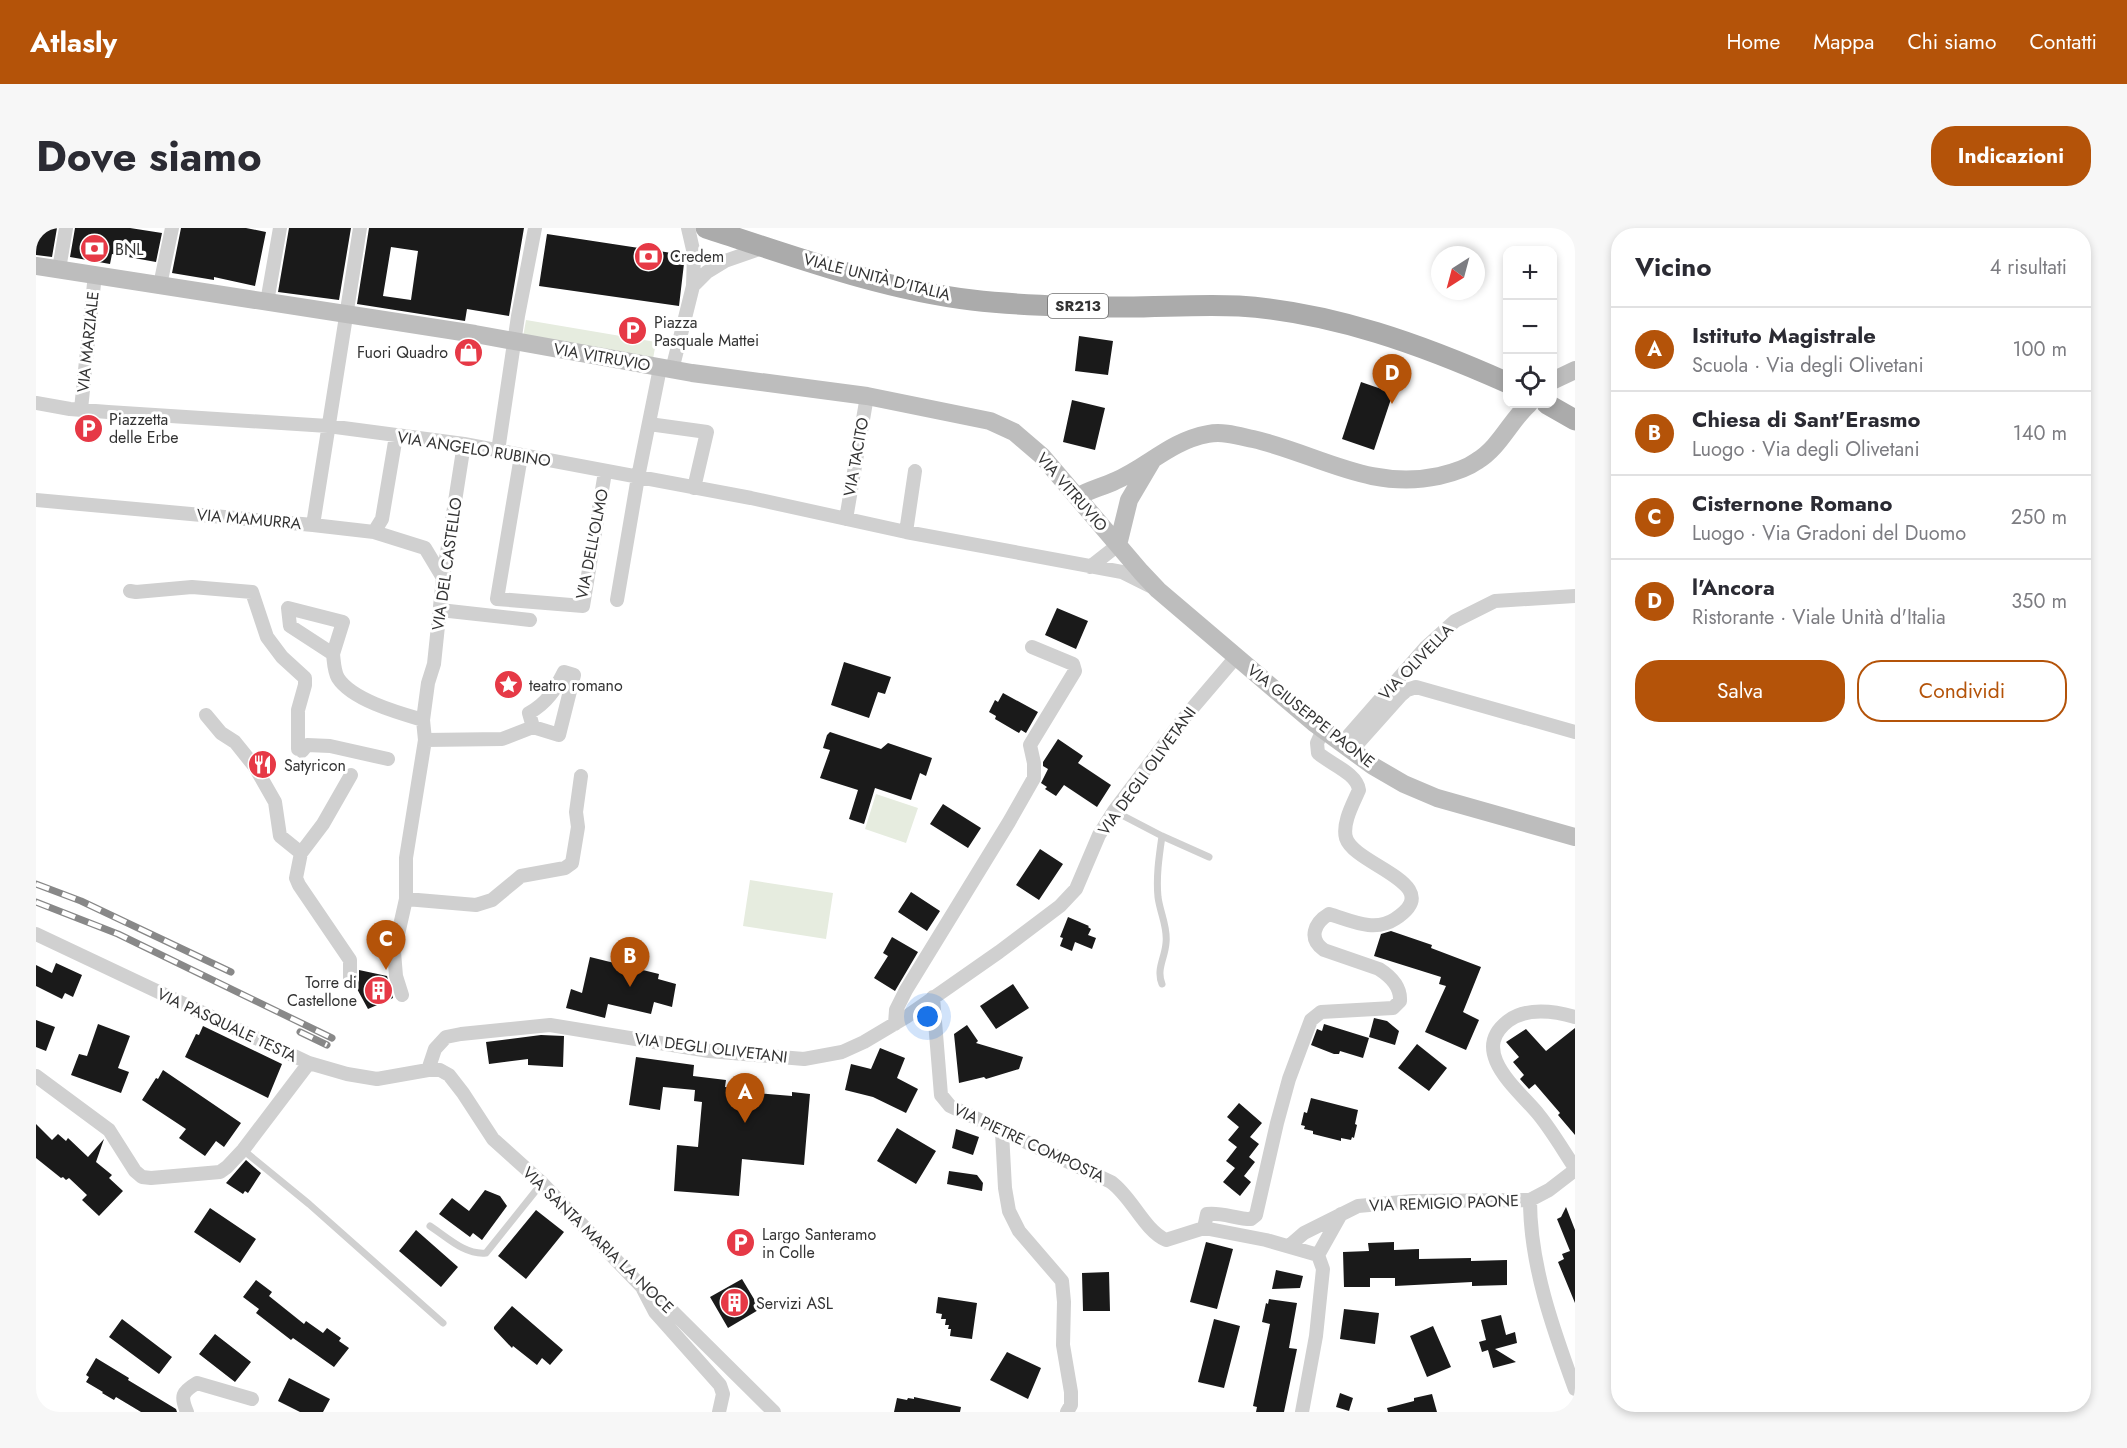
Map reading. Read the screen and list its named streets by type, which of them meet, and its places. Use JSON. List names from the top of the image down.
{
  "streets": {
    "main road": ["VIALE UNITÀ D'ITALIA", "SR213"],
    "street": [
      "VIA MARZIALE",
      "VIA VITRUVIO",
      "VIA ANGELO RUBINO",
      "VIA TACITO",
      "VIA MAMURRA",
      "VIA DELL'OLMO",
      "VIA DEL CASTELLO",
      "VIA OLIVELLA",
      "VIA GIUSEPPE PAONE",
      "VIA DEGLI OLIVETANI",
      "VIA PASQUALE TESTA",
      "VIA PIETRE COMPOSTA",
      "VIA REMIGIO PAONE",
      "VIA SANTA MARIA LA NOCE"
    ]
  },
  "crossings": [
    ["VIA MARZIALE", "VIA VITRUVIO"],
    ["VIA MARZIALE", "VIA ANGELO RUBINO"],
    ["VIA VITRUVIO", "VIA TACITO"],
    ["VIA VITRUVIO", "VIA GIUSEPPE PAONE"],
    ["VIA ANGELO RUBINO", "VIA TACITO"],
    ["VIA ANGELO RUBINO", "VIA DELL'OLMO"],
    ["VIA ANGELO RUBINO", "VIA DEL CASTELLO"],
    ["VIA ANGELO RUBINO", "VIA GIUSEPPE PAONE"],
    ["VIA MAMURRA", "VIA DEL CASTELLO"],
    ["VIA OLIVELLA", "VIA GIUSEPPE PAONE"],
    ["VIA GIUSEPPE PAONE", "VIA DEGLI OLIVETANI"],
    ["VIA DEGLI OLIVETANI", "VIA PASQUALE TESTA"],
    ["VIA DEGLI OLIVETANI", "VIA PIETRE COMPOSTA"],
    ["VIA DEGLI OLIVETANI", "VIA SANTA MARIA LA NOCE"],
    ["VIA PASQUALE TESTA", "VIA SANTA MARIA LA NOCE"],
    ["VIA PIETRE COMPOSTA", "VIA REMIGIO PAONE"]
  ],
  "places": {
    "bank": ["BNL", "Credem"],
    "parking": ["Piazza Pasquale Mattei", "Piazzetta delle Erbe", "Largo Santeramo in Colle"],
    "shop": ["Fuori Quadro"],
    "place": ["teatro romano"],
    "restaurant": ["Satyricon"],
    "building": ["Torre di Castellone", "Servizi ASL"]
  },
  "north": "bottom left",
  "page": {
    "header": "Atlasly",
    "nav": [
      "Home",
      "Mappa",
      "Chi siamo",
      "Contatti"
    ],
    "title": "Dove siamo",
    "buttons": [
      "Indicazioni",
      ["Salva", "Condividi"]
    ],
    "heading": ["Vicino", "4 risultati"],
    "map_buttons": ["+", "−"],
    "list": [
      {
        "mark": "A",
        "name": "Istituto Magistrale",
        "note": "Scuola · Via degli Olivetani",
        "value": "100 m"
      },
      {
        "mark": "B",
        "name": "Chiesa di Sant'Erasmo",
        "note": "Luogo · Via degli Olivetani",
        "value": "140 m"
      },
      {
        "mark": "C",
        "name": "Cisternone Romano",
        "note": "Luogo · Via Gradoni del Duomo",
        "value": "250 m"
      },
      {
        "mark": "D",
        "name": "l'Ancora",
        "note": "Ristorante · Viale Unità d'Italia",
        "value": "350 m"
      }
    ],
    "pins": [
      "D",
      "C",
      "B",
      "A"
    ]
  }
}
